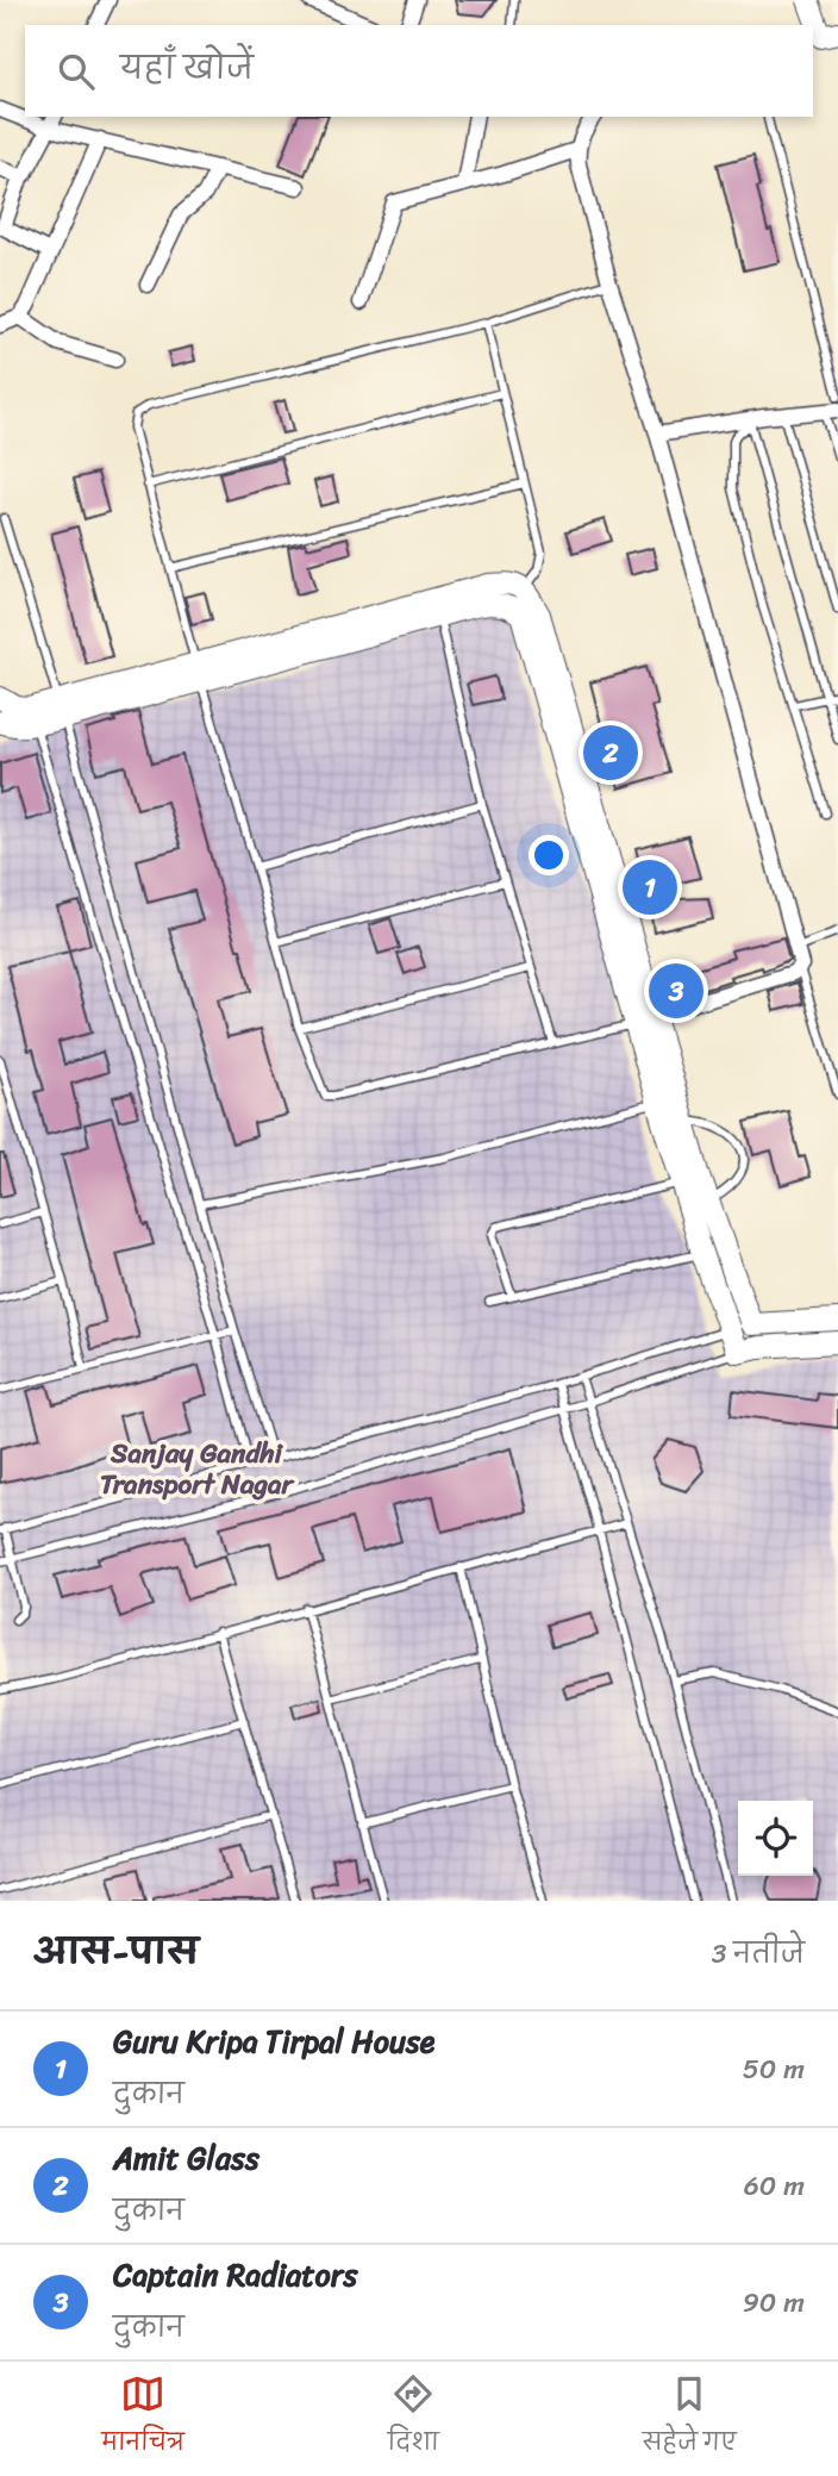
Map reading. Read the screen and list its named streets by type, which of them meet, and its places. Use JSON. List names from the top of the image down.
{
  "districts": ["Sanjay Gandhi Transport Nagar"],
  "page": {
    "search": "यहाँ खोजें",
    "pins": ["2", "1", "3"],
    "heading": ["आस-पास", "3 नतीजे"],
    "list": [
      {
        "mark": "1",
        "name": "Guru Kripa Tirpal House",
        "note": "दुकान",
        "value": "50 m"
      },
      {
        "mark": "2",
        "name": "Amit Glass",
        "note": "दुकान",
        "value": "60 m"
      },
      {
        "mark": "3",
        "name": "Captain Radiators",
        "note": "दुकान",
        "value": "90 m"
      }
    ],
    "nav": ["मानचित्र", "दिशा", "सहेजे गए"]
  }
}
